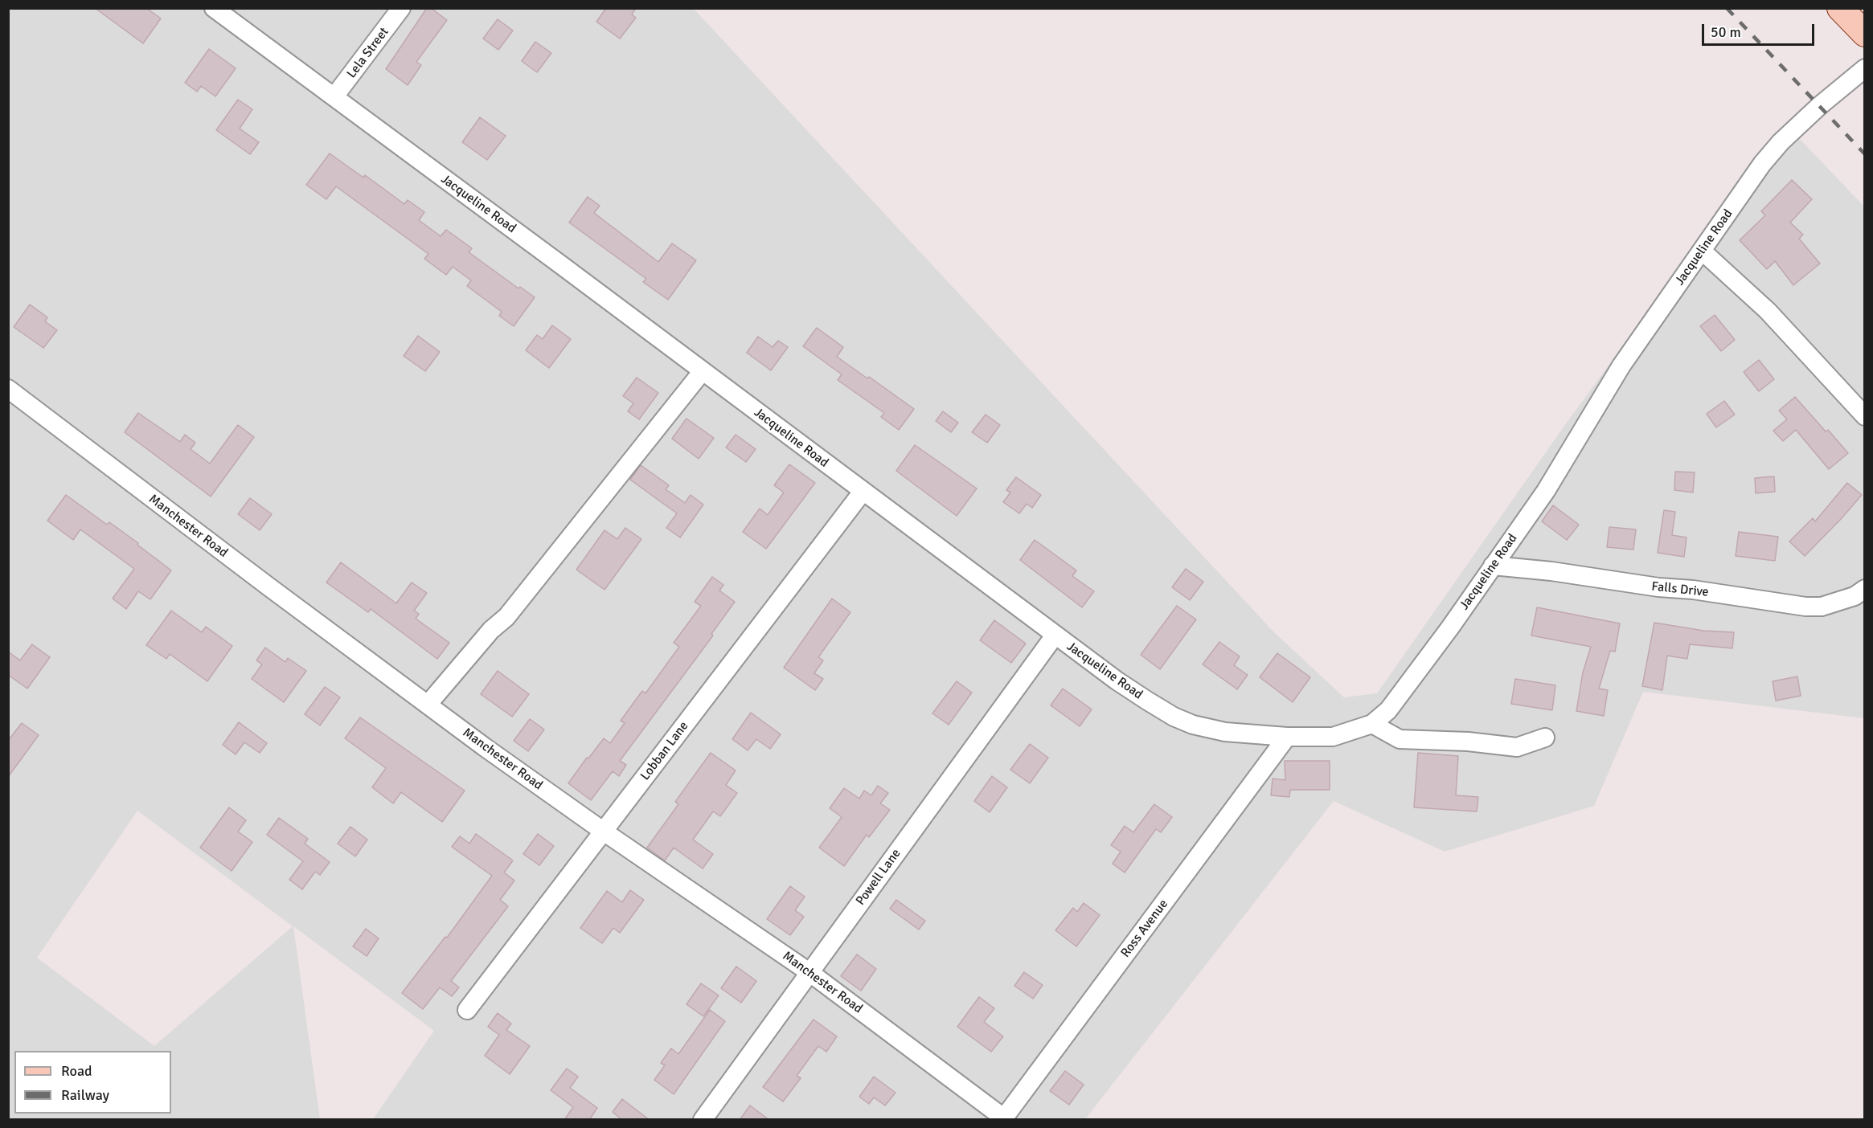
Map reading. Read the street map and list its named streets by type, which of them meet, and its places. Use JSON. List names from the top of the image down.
{
  "streets": {
    "street": [
      "Lela Street",
      "Jacqueline Road",
      "Manchester Road",
      "Falls Drive",
      "Lobban Lane",
      "Powell Lane",
      "Ross Avenue"
    ]
  },
  "crossings": [
    ["Lela Street", "Jacqueline Road"],
    ["Jacqueline Road", "Falls Drive"],
    ["Jacqueline Road", "Lobban Lane"],
    ["Jacqueline Road", "Powell Lane"],
    ["Jacqueline Road", "Ross Avenue"],
    ["Manchester Road", "Lobban Lane"],
    ["Manchester Road", "Powell Lane"],
    ["Manchester Road", "Ross Avenue"]
  ],
  "legend": ["Road", "Railway"],
  "scale_bar": "50 m"
}
